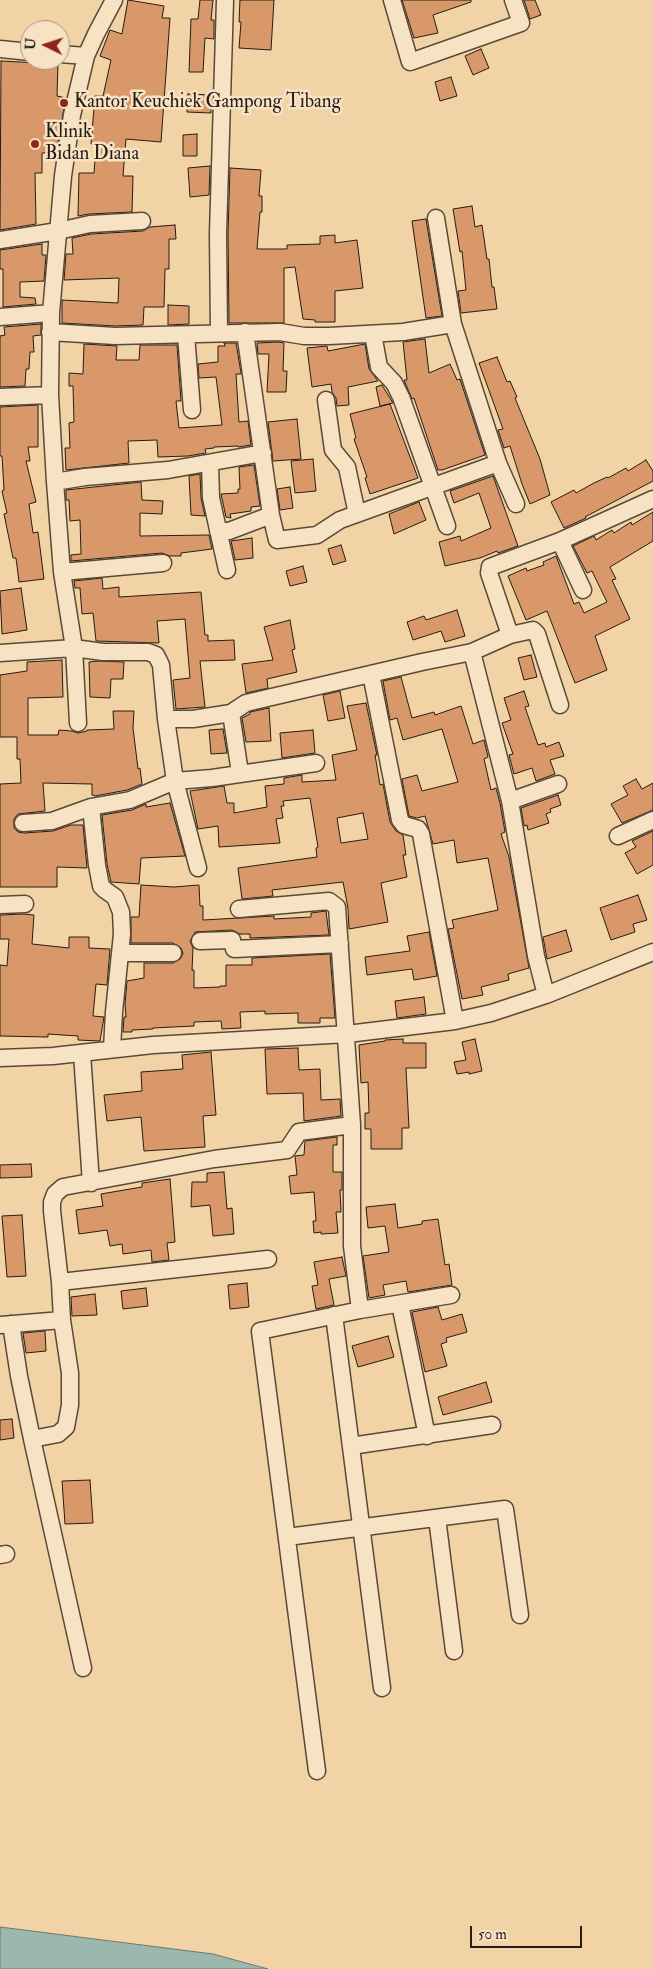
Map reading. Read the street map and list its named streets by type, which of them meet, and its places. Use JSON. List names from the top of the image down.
{
  "places": ["Kantor Keuchiek Gampong Tibang", "Klinik Bidan Diana"],
  "scale_bar": "50 m",
  "north": "left"
}
